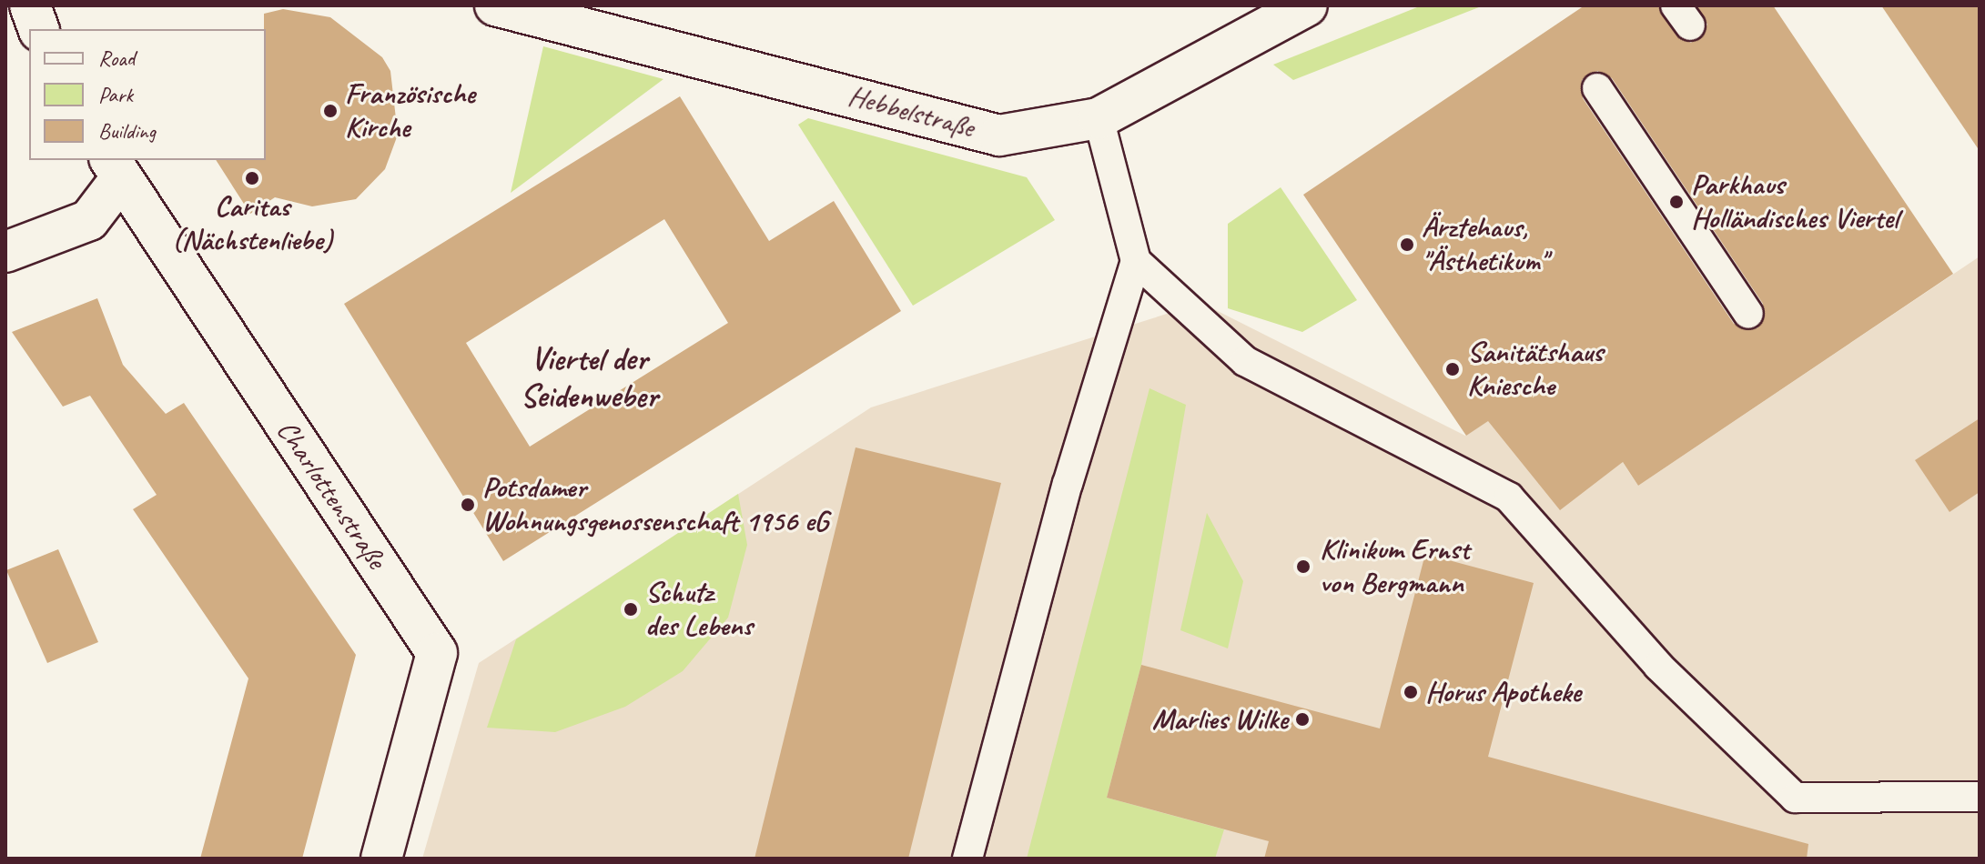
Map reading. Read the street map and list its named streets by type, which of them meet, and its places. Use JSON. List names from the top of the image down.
{
  "streets": {
    "street": ["Hebbelstraße", "Charlottenstraße"]
  },
  "districts": ["Viertel der Seidenweber"],
  "places": [
    "Französische Kirche",
    "Caritas (Nächstenliebe)",
    "Parkhaus Holländisches Viertel",
    "Ärztehaus, \"Ästhetikum\"",
    "Sanitätshaus Kniesche",
    "Potsdamer Wohnungsgenossenschaft 1956 eG",
    "Klinikum Ernst von Bergmann",
    "Schutz des Lebens",
    "Horus Apotheke",
    "Marlies Wilke"
  ],
  "legend": ["Road", "Park", "Building"]
}
